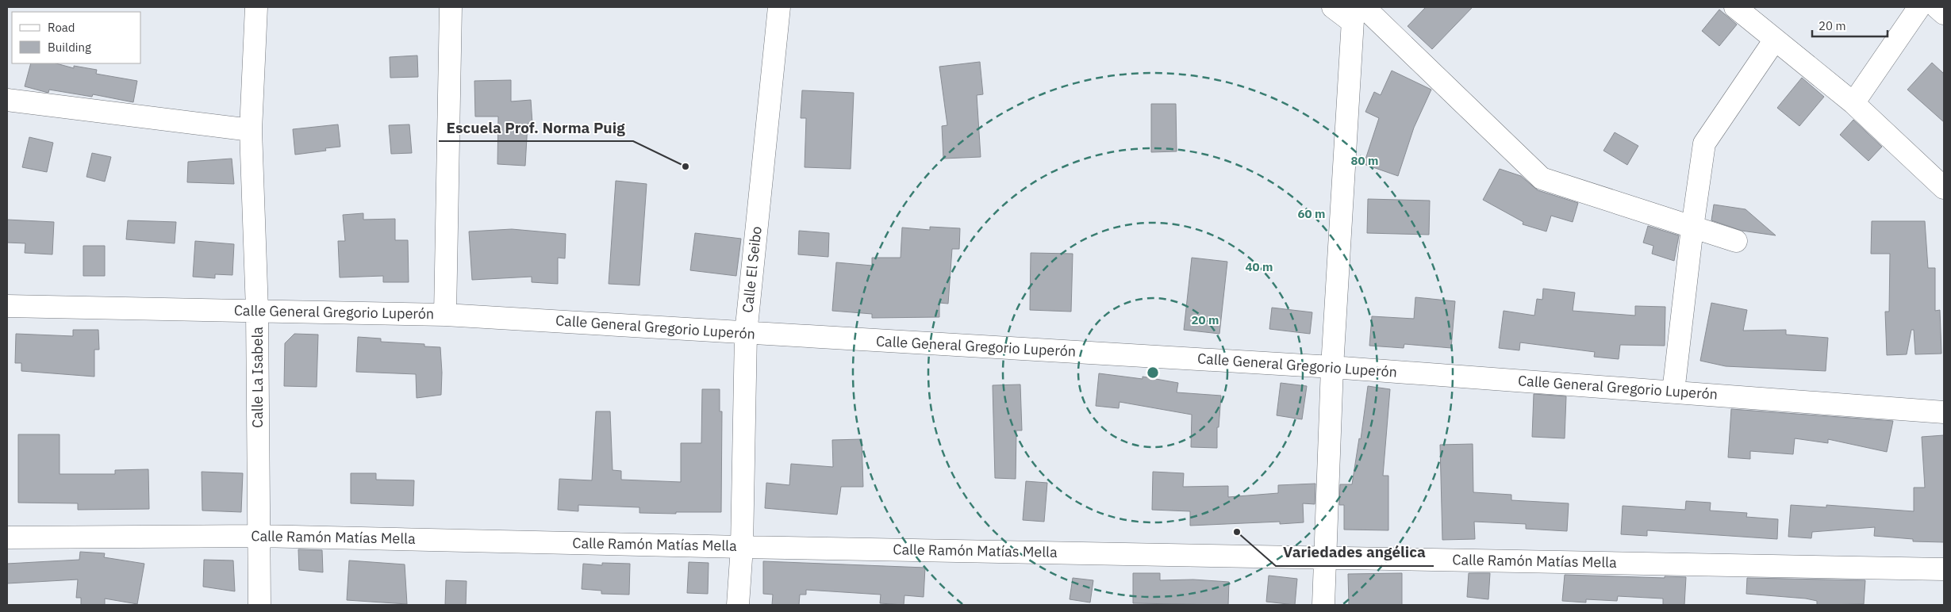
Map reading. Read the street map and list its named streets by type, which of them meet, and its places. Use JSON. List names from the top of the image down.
{
  "streets": {
    "street": [
      "Calle El Seibo",
      "Calle General Gregorio Luperón",
      "Calle La Isabela",
      "Calle Ramón Matías Mella"
    ]
  },
  "crossings": [
    ["Calle El Seibo", "Calle General Gregorio Luperón"],
    ["Calle El Seibo", "Calle Ramón Matías Mella"],
    ["Calle General Gregorio Luperón", "Calle La Isabela"],
    ["Calle La Isabela", "Calle Ramón Matías Mella"]
  ],
  "places": ["Escuela Prof. Norma Puig", "Variedades angélica"],
  "legend": ["Road", "Building"],
  "scale_bar": "20 m",
  "rings": [
    "80 m",
    "60 m",
    "40 m",
    "20 m"
  ]
}
